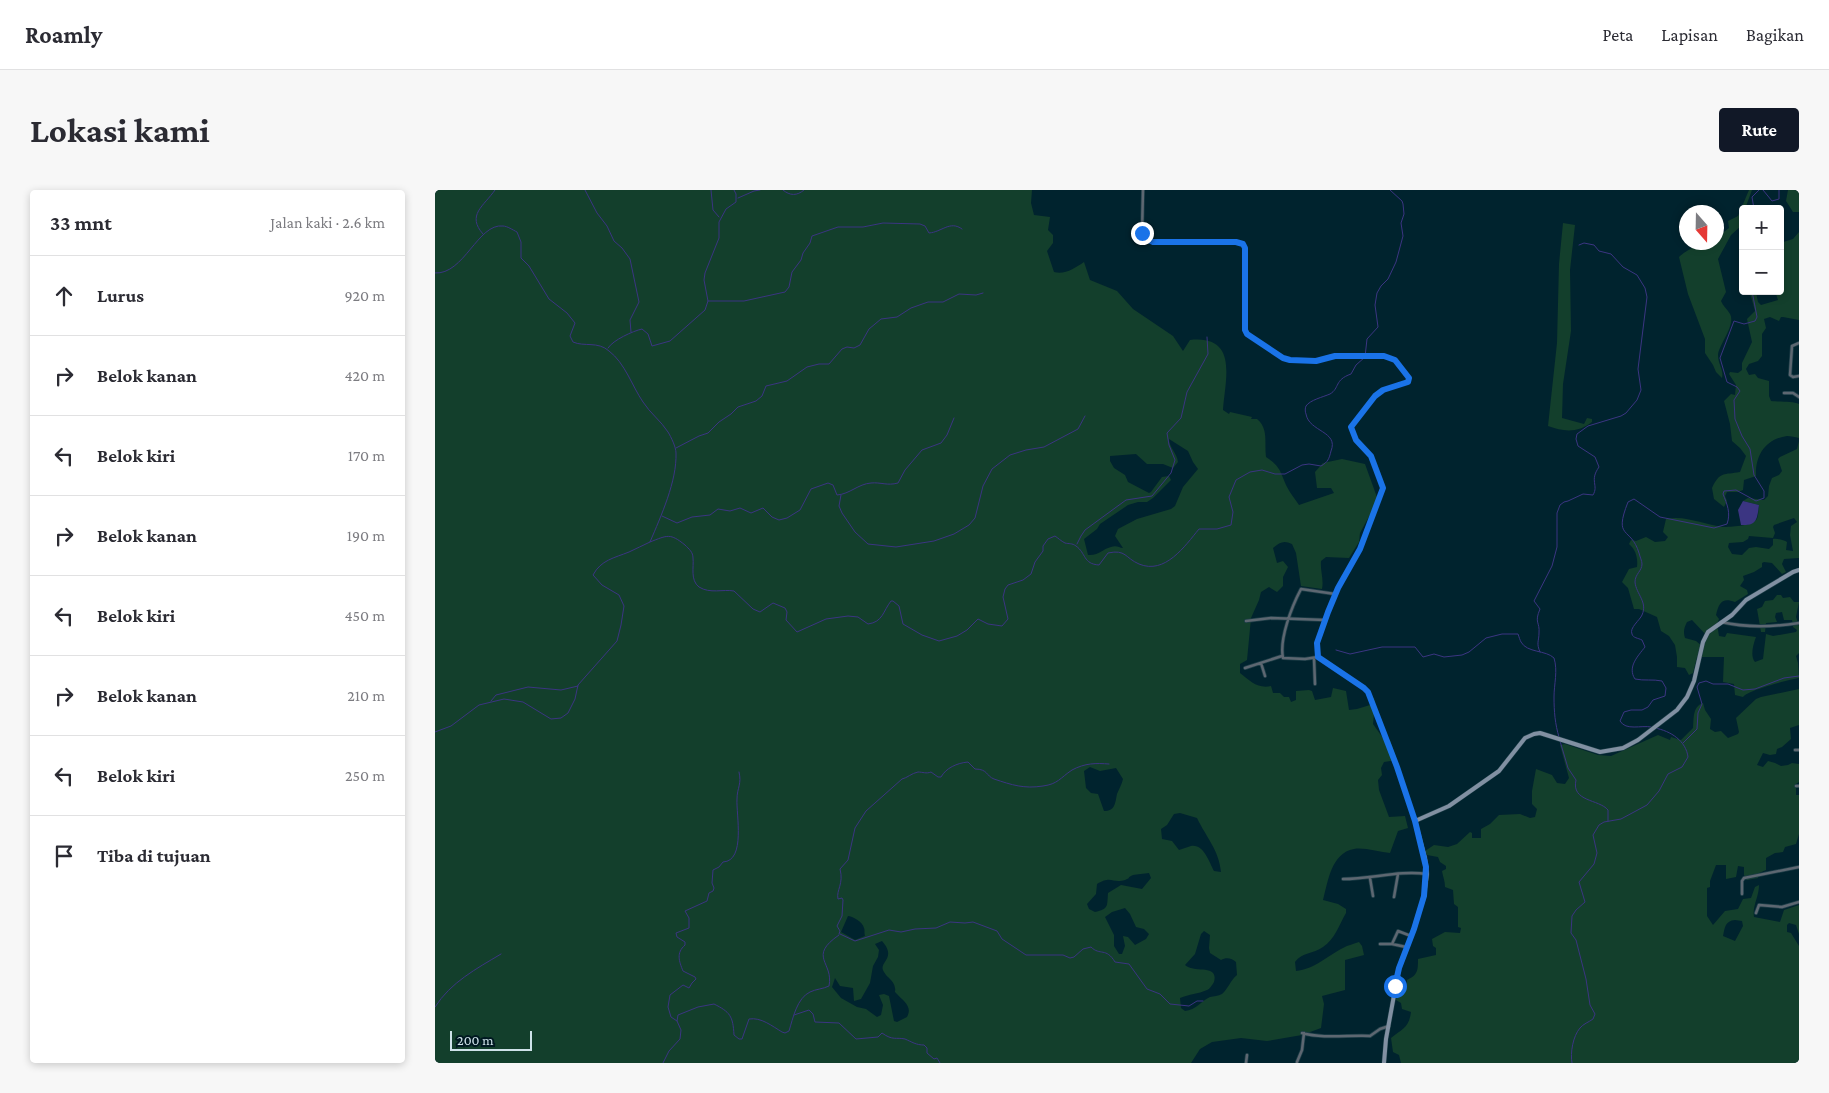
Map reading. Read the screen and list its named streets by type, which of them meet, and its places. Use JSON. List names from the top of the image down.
{
  "scale_bar": "200 m",
  "north": "bottom",
  "page": {
    "header": "Roamly",
    "nav": ["Peta", "Lapisan", "Bagikan"],
    "buttons": "Rute",
    "title": "Lokasi kami",
    "heading": ["33 mnt", "Jalan kaki · 2.6 km"],
    "map_buttons": ["+", "−"],
    "list": [
      ["Lurus", "920 m"],
      ["Belok kanan", "420 m"],
      ["Belok kiri", "170 m"],
      ["Belok kanan", "190 m"],
      ["Belok kiri", "450 m"],
      ["Belok kanan", "210 m"],
      ["Belok kiri", "250 m"],
      "Tiba di tujuan"
    ],
    "scale": "200 m"
  }
}
